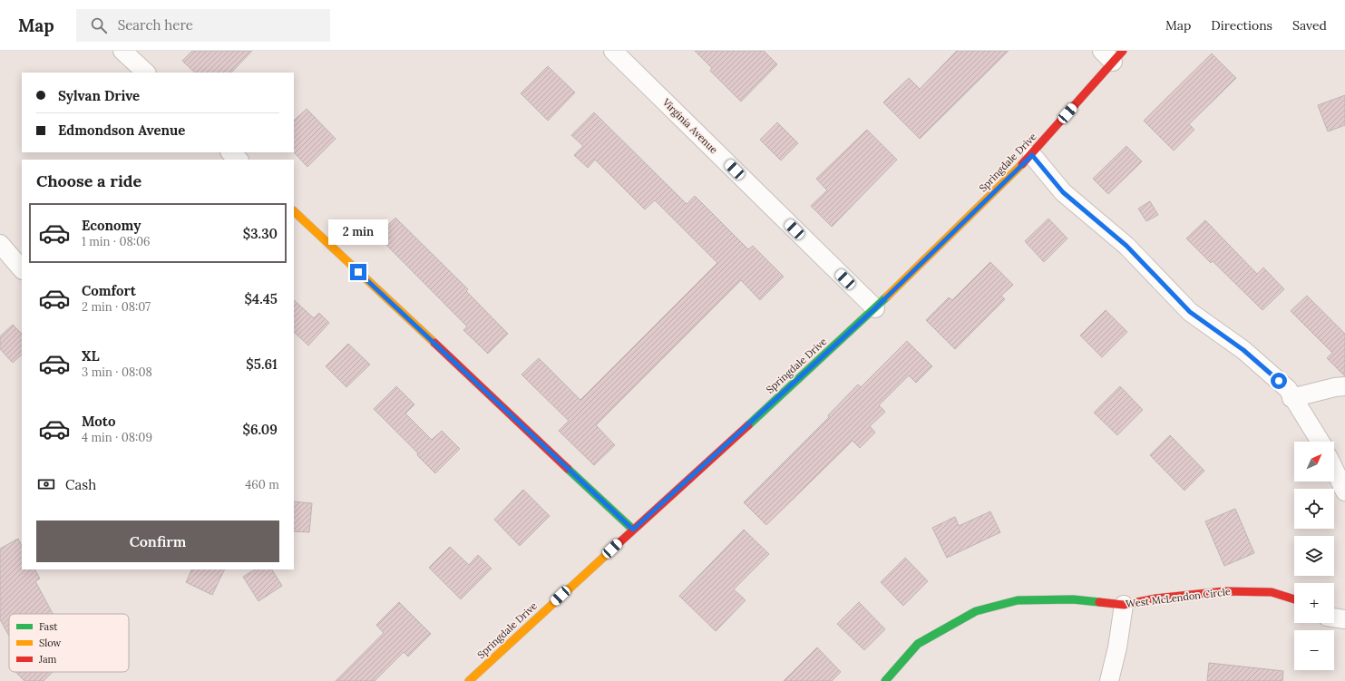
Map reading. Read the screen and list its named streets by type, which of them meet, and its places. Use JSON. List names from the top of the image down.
{
  "streets": {
    "street": ["Virginia Avenue", "Springdale Drive", "West McLendon Circle"]
  },
  "crossings": [
    ["Virginia Avenue", "Springdale Drive"]
  ],
  "legend": ["Fast", "Slow", "Jam"],
  "north": "top right",
  "page": {
    "header": "Map",
    "search": "Search here",
    "nav": ["Map", "Directions", "Saved"],
    "banner": ["Sylvan Drive", "Edmondson Avenue"],
    "heading": "Choose a ride",
    "list": [
      {
        "name": "Economy",
        "note": "1 min · 08:06",
        "value": "$3.30"
      },
      {
        "name": "Comfort",
        "note": "2 min · 08:07",
        "value": "$4.45"
      },
      {
        "name": "XL",
        "note": "3 min · 08:08",
        "value": "$5.61"
      },
      {
        "name": "Moto",
        "note": "4 min · 08:09",
        "value": "$6.09"
      }
    ],
    "bubble": "2 min",
    "map_buttons": ["+", "−"],
    "pay": ["Cash", "460 m"],
    "buttons": "Confirm"
  }
}
